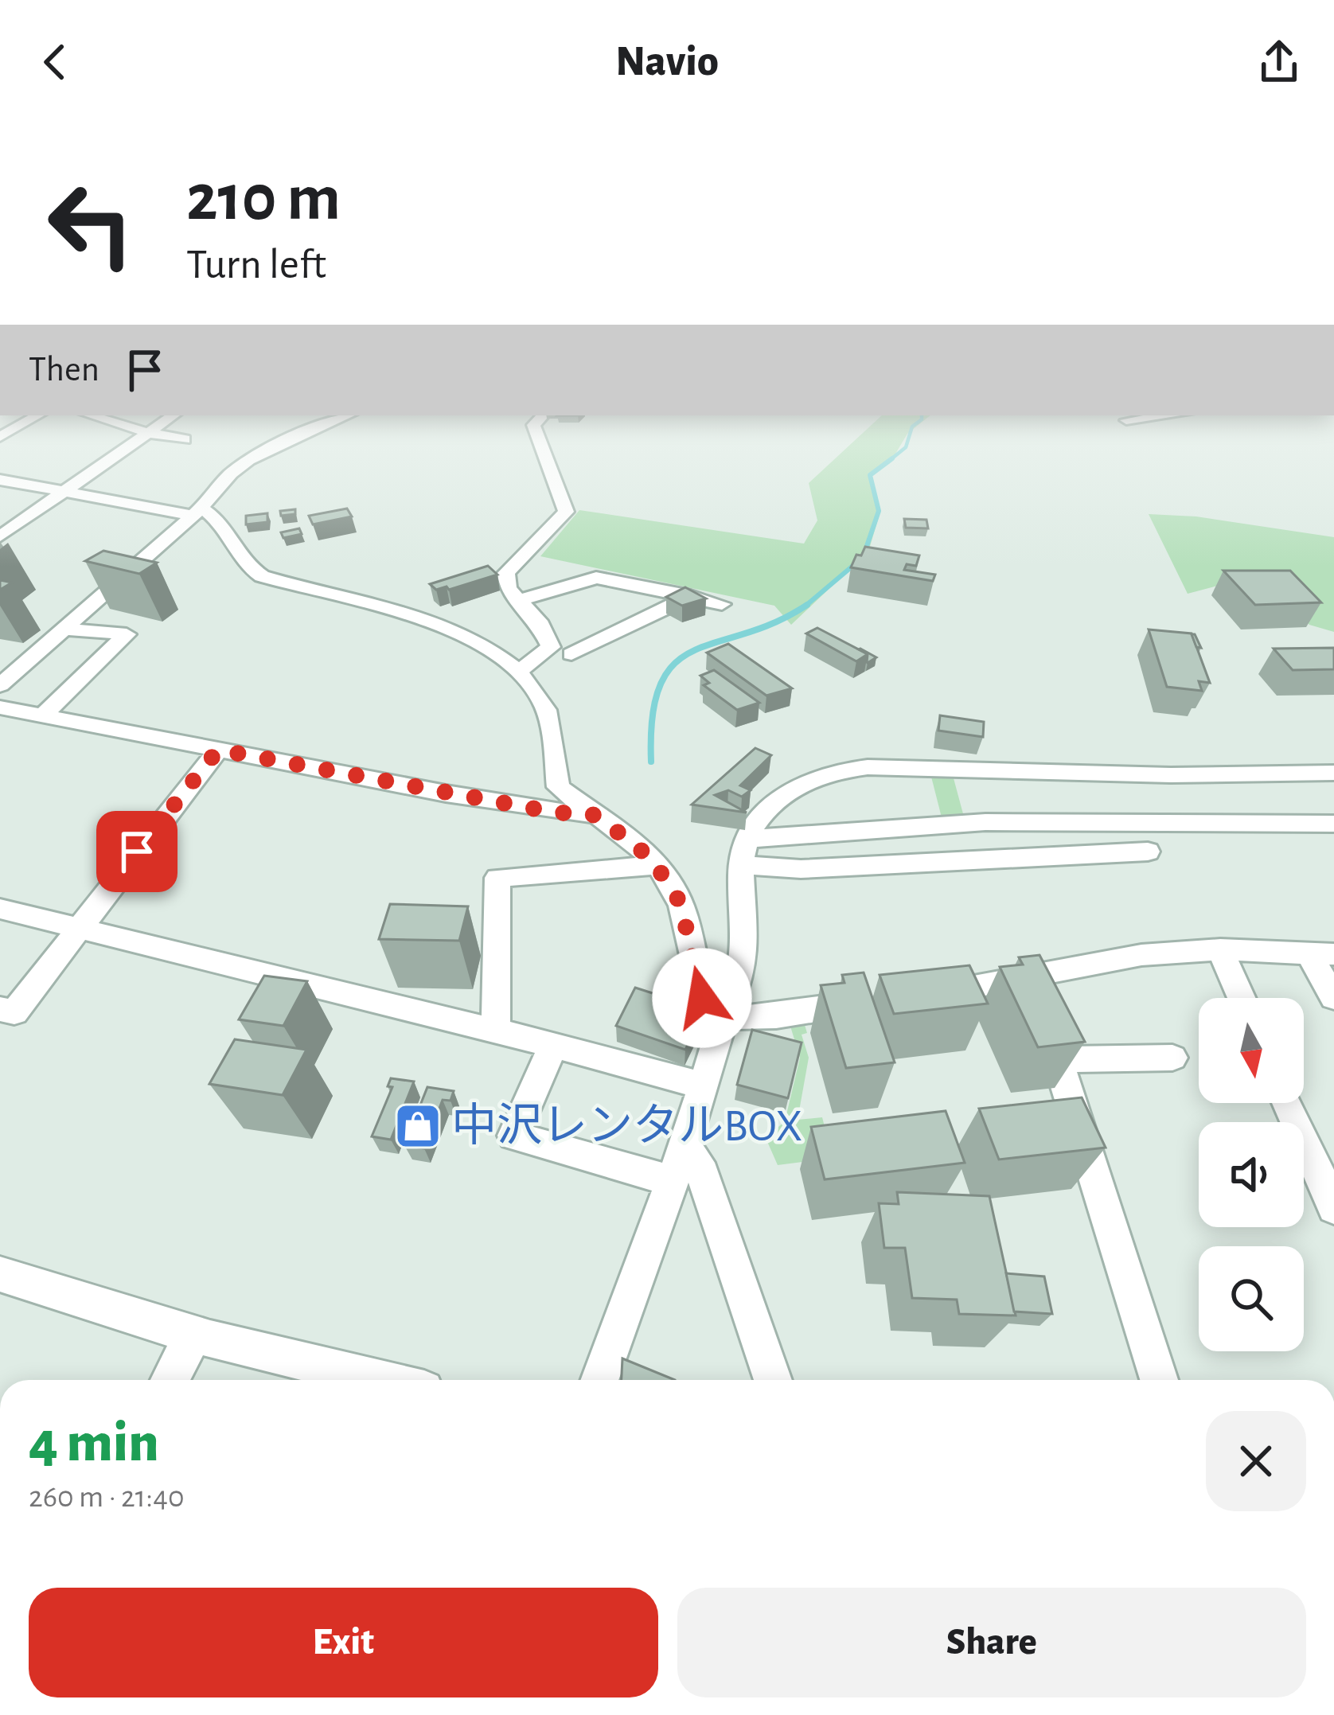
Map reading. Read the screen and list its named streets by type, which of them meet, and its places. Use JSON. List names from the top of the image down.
{
  "places": {
    "shop": ["中沢レンタルBOX"]
  },
  "north": "bottom",
  "page": {
    "header": "Navio",
    "turn": ["210 m", "Turn left"],
    "then": "Then",
    "heading": ["4 min", "260 m · 21:40"],
    "buttons": ["Exit", "Share"]
  }
}
